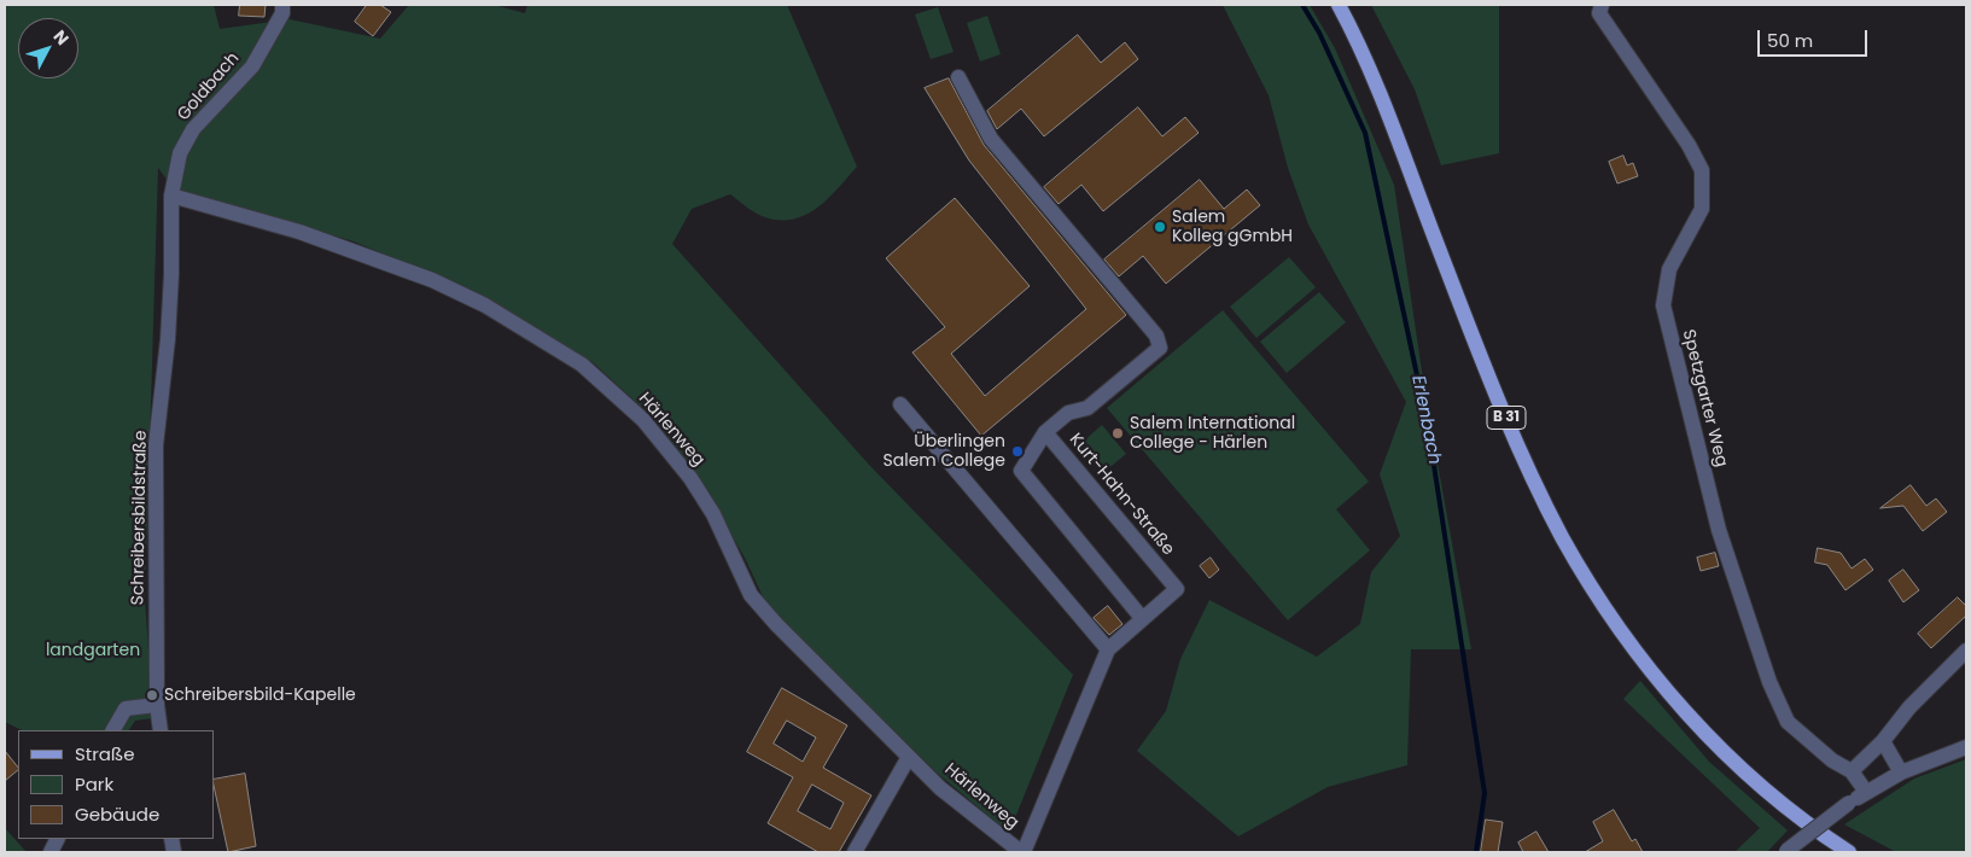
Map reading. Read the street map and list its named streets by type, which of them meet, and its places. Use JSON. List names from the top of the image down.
{
  "streets": {
    "main road": ["B 31"],
    "street": [
      "Goldbach",
      "Spetzgarter Weg",
      "Härlenweg",
      "Kurt-Hahn-Straße",
      "Schreibersbildstraße"
    ]
  },
  "crossings": [
    ["Goldbach", "Härlenweg"],
    ["Goldbach", "Schreibersbildstraße"],
    ["Härlenweg", "Kurt-Hahn-Straße"],
    ["Härlenweg", "Schreibersbildstraße"]
  ],
  "water": ["Erlenbach"],
  "parks": ["landgarten"],
  "places": [
    "Salem Kolleg gGmbH",
    "Salem International College - Härlen",
    "Überlingen Salem College",
    "Schreibersbild-Kapelle"
  ],
  "legend": ["Straße", "Park", "Gebäude"],
  "scale_bar": "50 m",
  "north": "top right"
}
